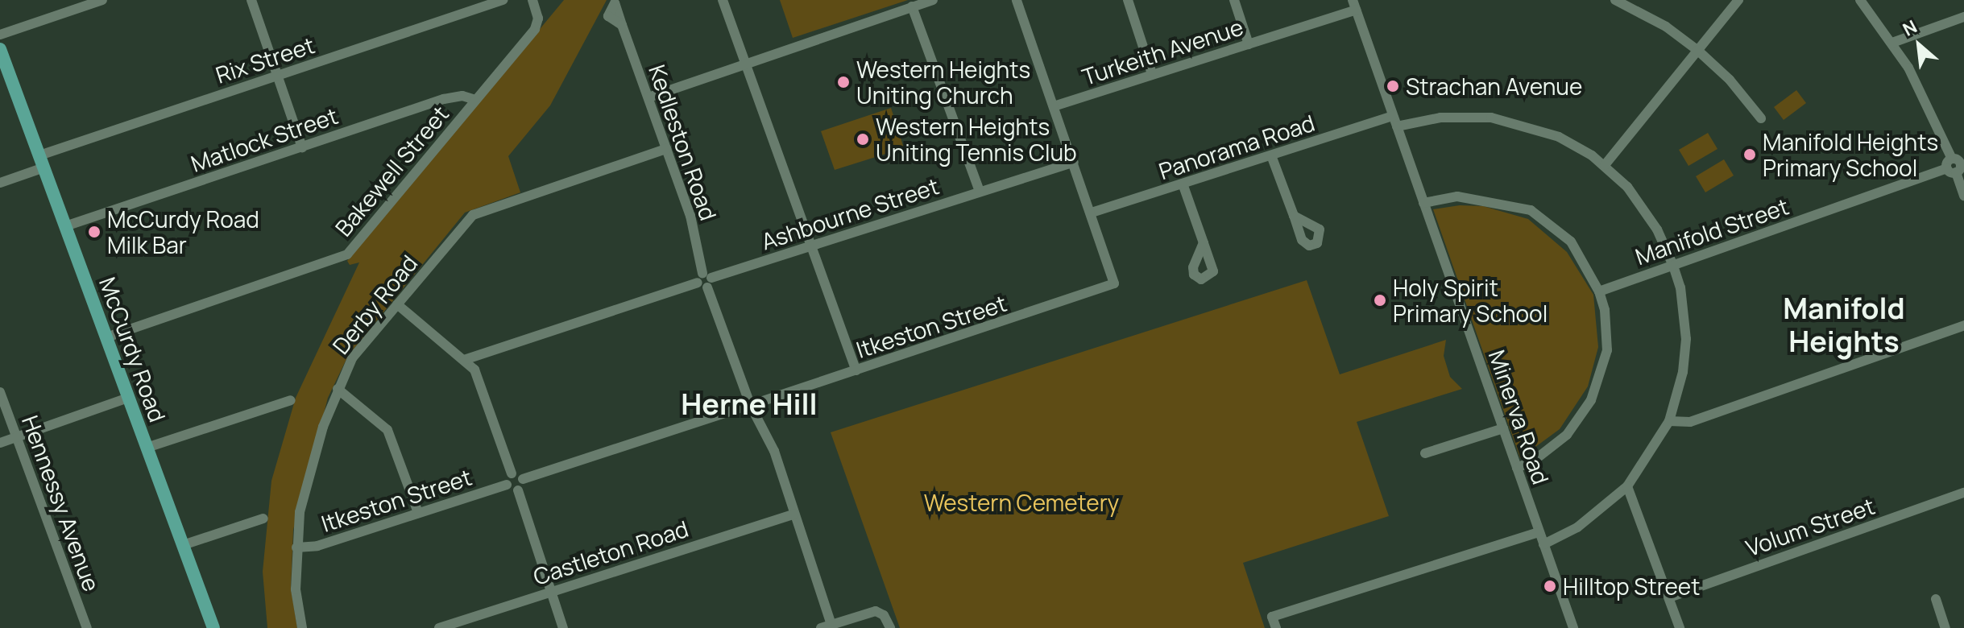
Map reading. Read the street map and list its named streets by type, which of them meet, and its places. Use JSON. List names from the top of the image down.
{
  "streets": {
    "main road": ["McCurdy Road"],
    "street": [
      "Turkeith Avenue",
      "Rix Street",
      "Matlock Street",
      "Kedleston Road",
      "Panorama Road",
      "Bakewell Street",
      "Ashbourne Street",
      "Manifold Street",
      "Derby Road",
      "Itkeston Street",
      "Minerva Road",
      "Hennessy Avenue",
      "Volum Street",
      "Castleton Road"
    ]
  },
  "crossings": [
    ["Turkeith Avenue", "Minerva Road"],
    ["Rix Street", "McCurdy Road"],
    ["Matlock Street", "Bakewell Street"],
    ["Matlock Street", "McCurdy Road"],
    ["Kedleston Road", "Ashbourne Street"],
    ["Kedleston Road", "Derby Road"],
    ["Panorama Road", "Itkeston Street"],
    ["Panorama Road", "Minerva Road"],
    ["Bakewell Street", "McCurdy Road"],
    ["Derby Road", "Itkeston Street"]
  ],
  "districts": ["Manifold Heights", "Herne Hill"],
  "parks": ["Western Cemetery"],
  "places": [
    "Western Heights Uniting Church",
    "Strachan Avenue",
    "Western Heights Uniting Tennis Club",
    "Manifold Heights Primary School",
    "McCurdy Road Milk Bar",
    "Holy Spirit Primary School",
    "Hilltop Street"
  ],
  "north": "top left"
}
